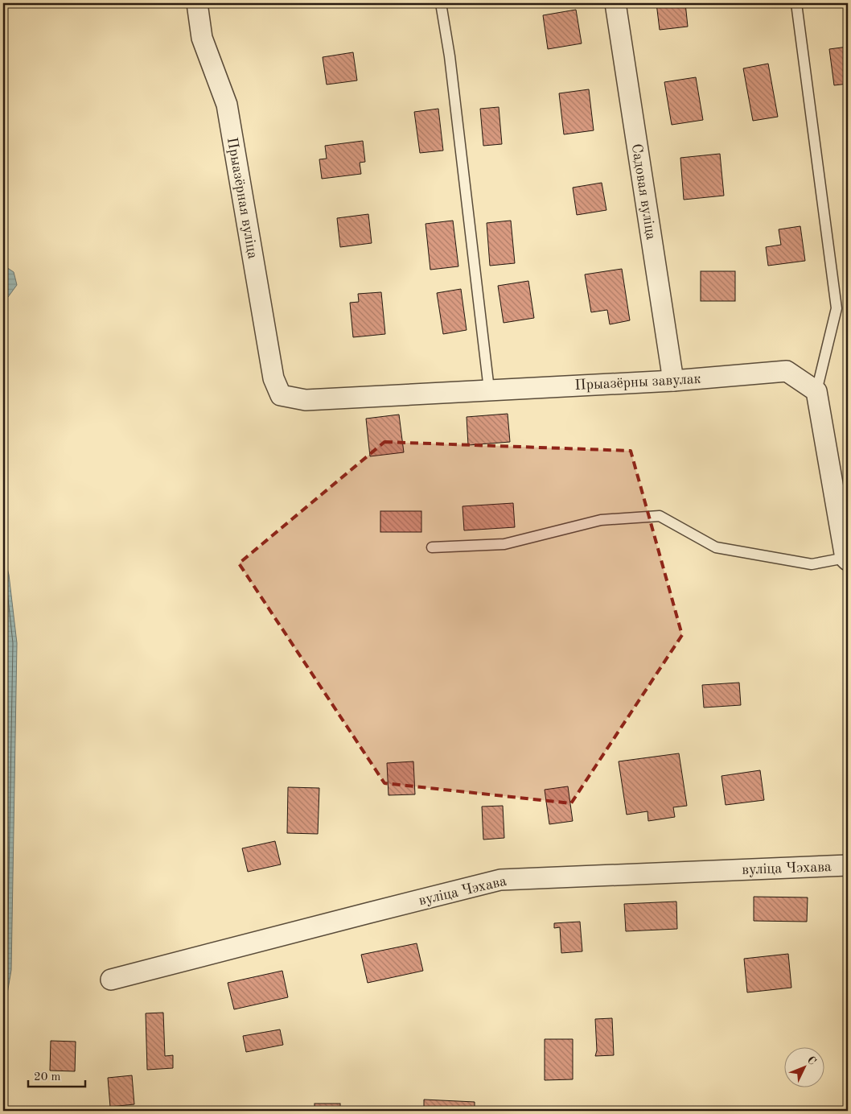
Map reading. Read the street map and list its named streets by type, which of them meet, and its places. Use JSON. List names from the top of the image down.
{
  "streets": {
    "street": [
      "Садовая вуліца",
      "Прыазёрная вуліца",
      "Прыазёрны завулак",
      "вуліца Чэхава"
    ]
  },
  "crossings": [
    ["Садовая вуліца", "Прыазёрны завулак"],
    ["Прыазёрная вуліца", "Прыазёрны завулак"]
  ],
  "scale_bar": "20 m",
  "north": "top right"
}
